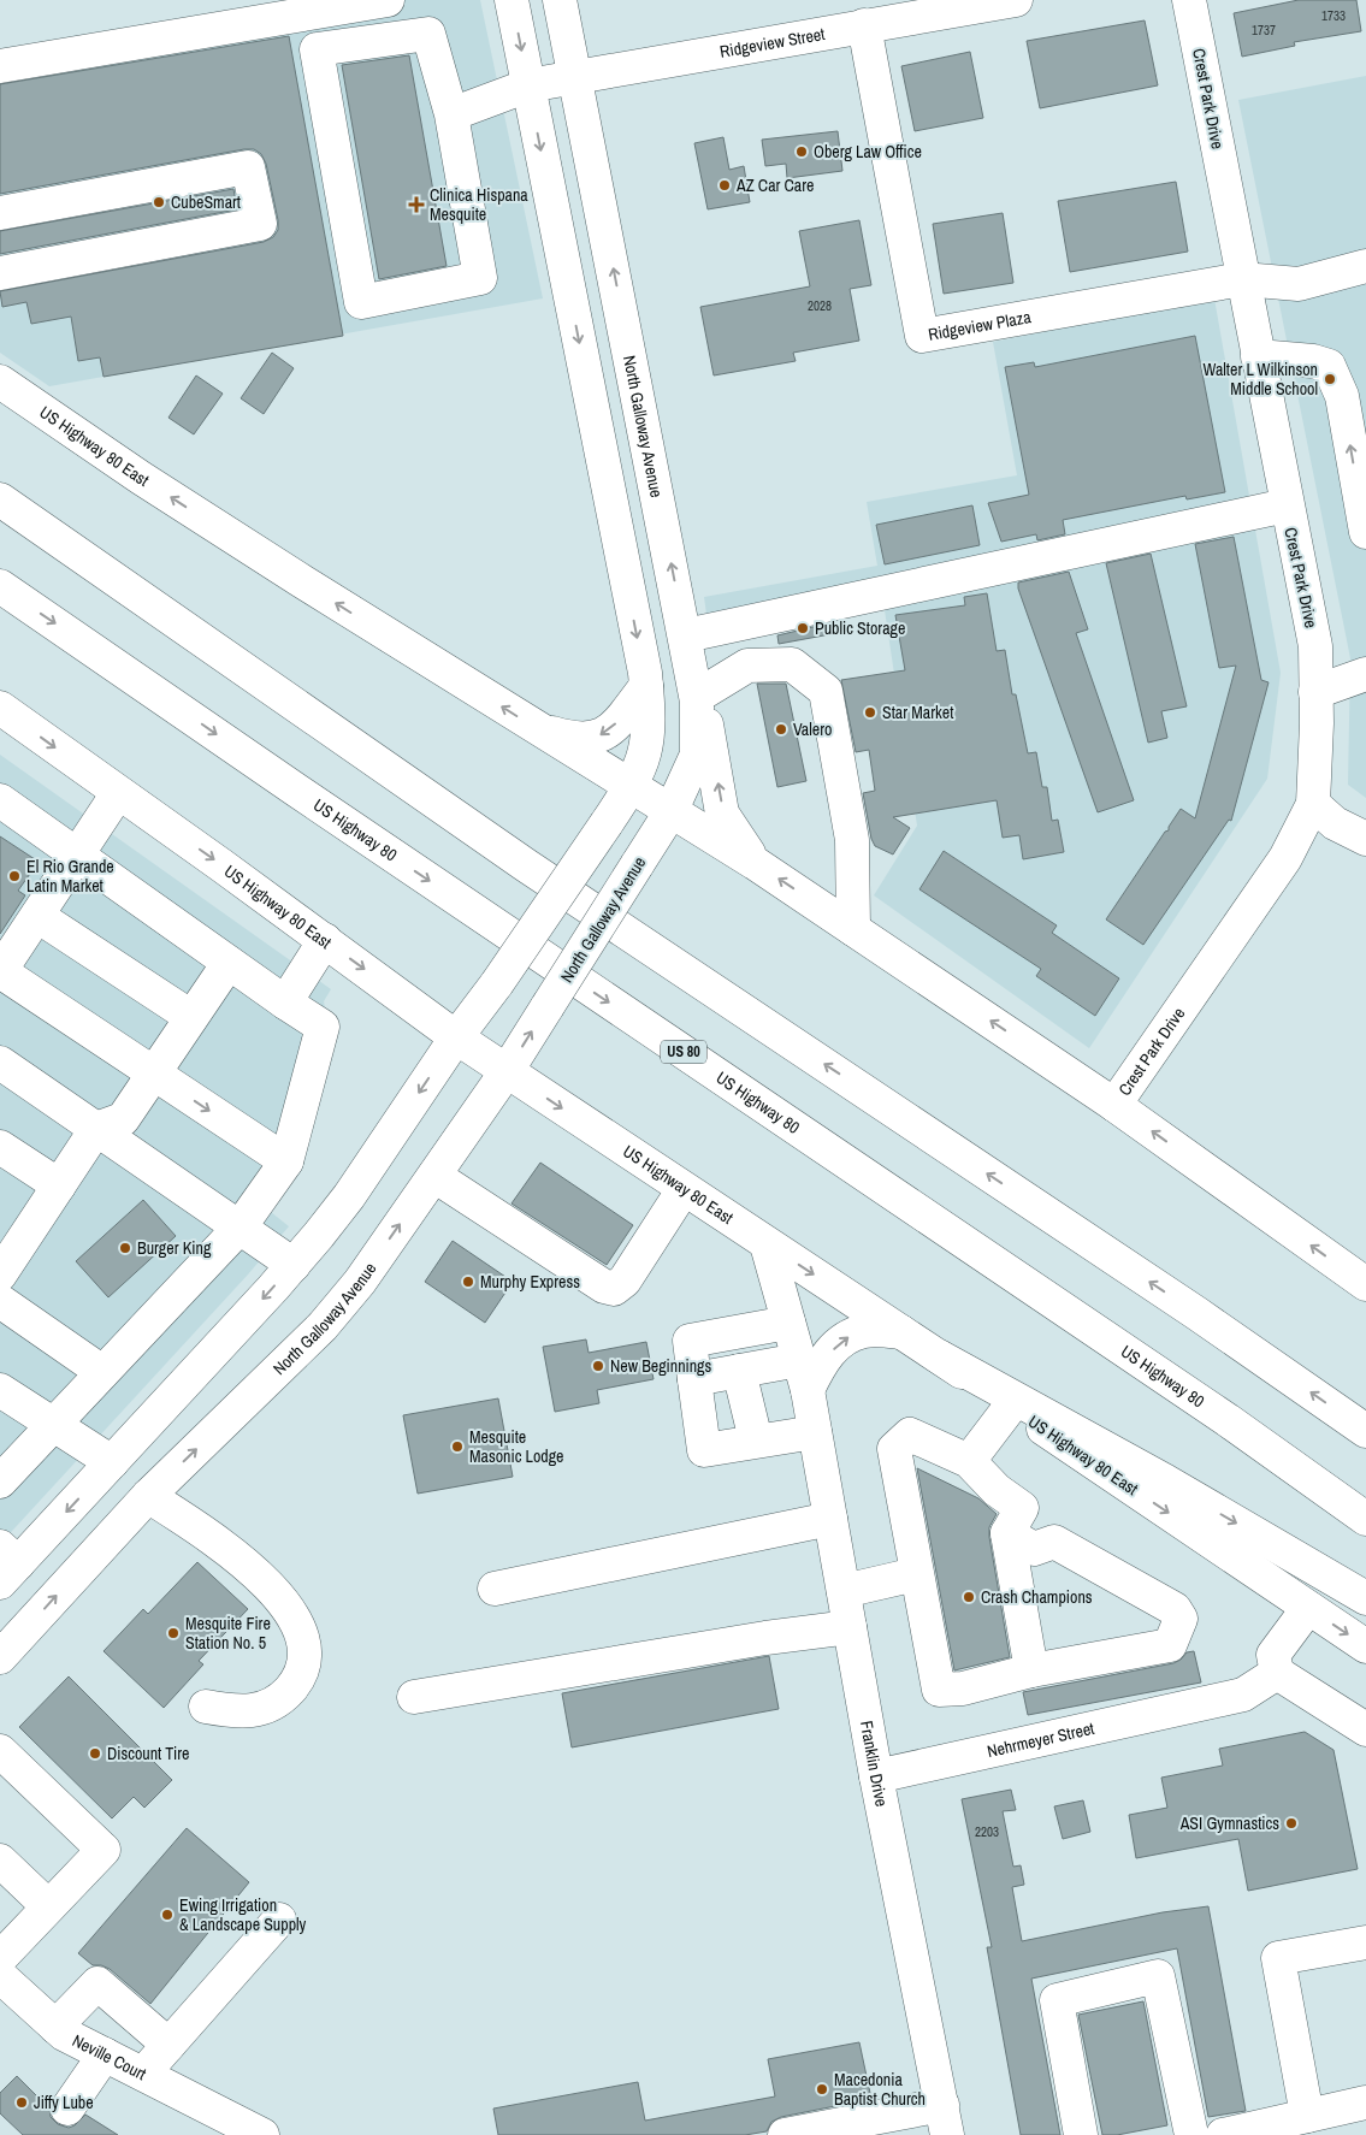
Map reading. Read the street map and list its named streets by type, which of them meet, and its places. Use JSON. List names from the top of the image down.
{
  "streets": {
    "main road": [
      "Ridgeview Street",
      "Crest Park Drive",
      "Ridgeview Plaza",
      "North Galloway Avenue",
      "US Highway 80 East",
      "US Highway 80",
      "US 80",
      "Nehrmeyer Street",
      "Franklin Drive",
      "Neville Court"
    ]
  },
  "crossings": [
    ["Ridgeview Street", "Ridgeview Plaza"],
    ["Ridgeview Street", "North Galloway Avenue"],
    ["Crest Park Drive", "Ridgeview Plaza"],
    ["Crest Park Drive", "US Highway 80 East"],
    ["North Galloway Avenue", "US Highway 80 East"],
    ["US Highway 80 East", "Franklin Drive"],
    ["Nehrmeyer Street", "Franklin Drive"]
  ],
  "places": {
    "other": [
      "Oberg Law Office",
      "AZ Car Care",
      "CubeSmart",
      "Walter L Wilkinson Middle School",
      "Public Storage",
      "Star Market",
      "Valero",
      "El Rio Grande Latin Market",
      "Burger King",
      "Murphy Express",
      "New Beginnings",
      "Mesquite Masonic Lodge",
      "Crash Champions",
      "Mesquite Fire Station No. 5",
      "Discount Tire",
      "ASI Gymnastics",
      "Ewing Irrigation & Landscape Supply",
      "Macedonia Baptist Church",
      "Jiffy Lube"
    ],
    "health": ["Clinica Hispana Mesquite"]
  },
  "house_numbers": [
    "1733",
    "1737",
    "2028",
    "2203"
  ]
}
